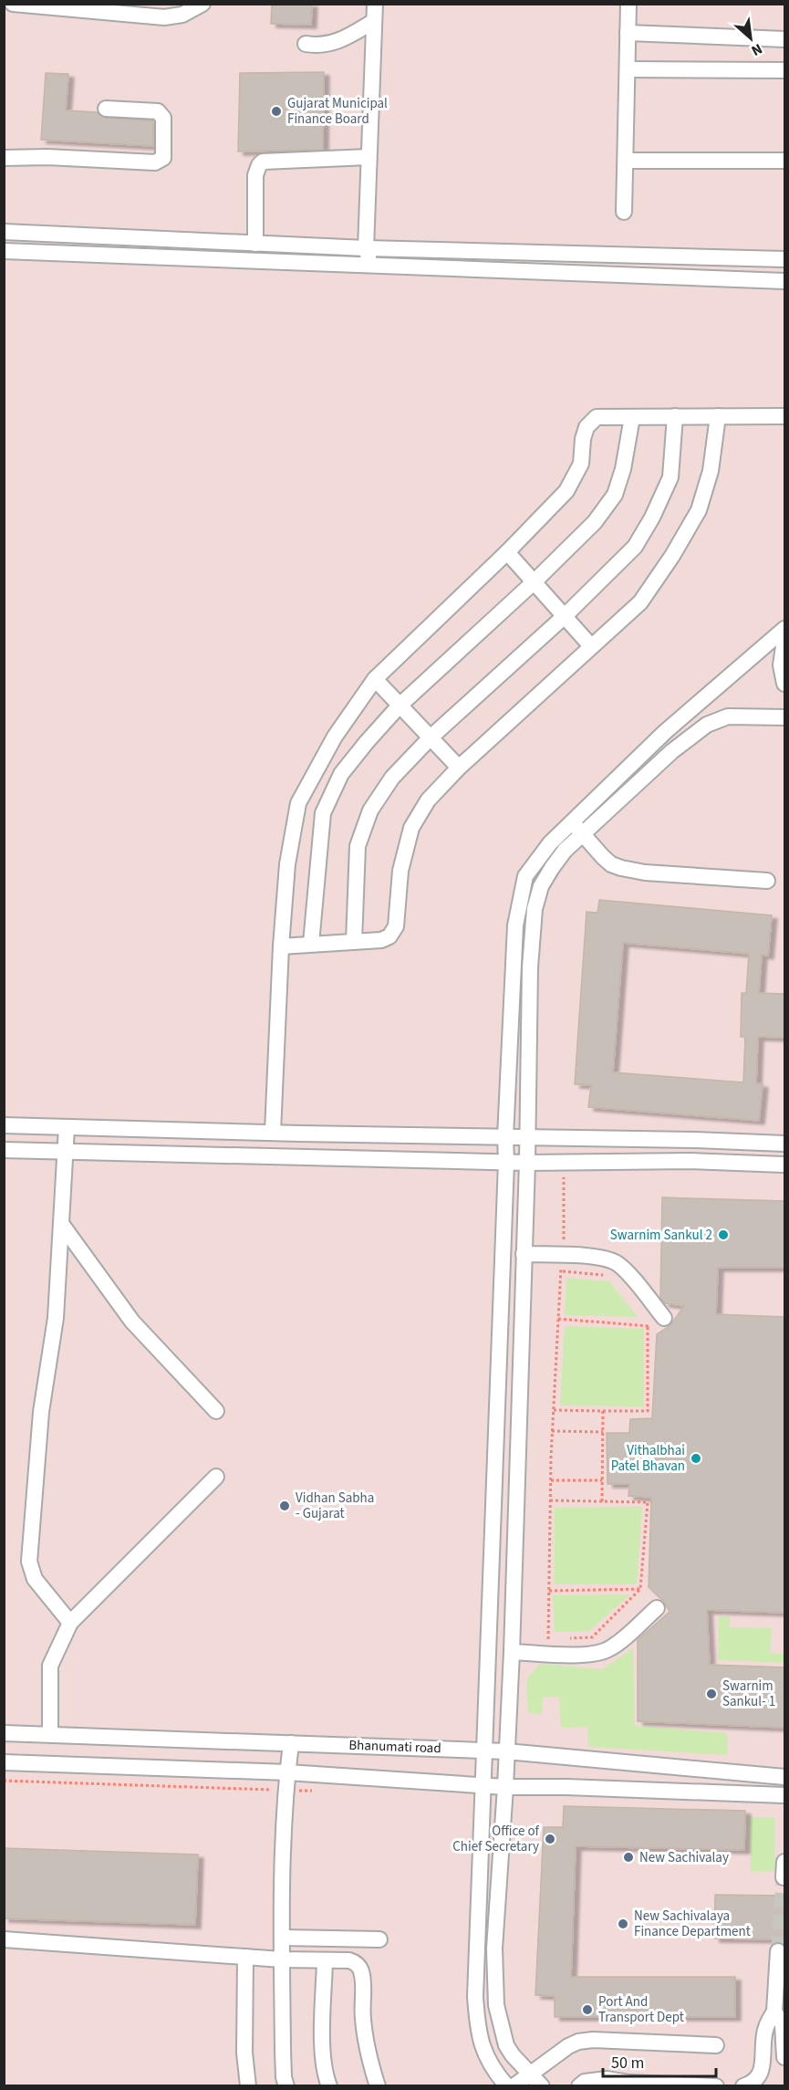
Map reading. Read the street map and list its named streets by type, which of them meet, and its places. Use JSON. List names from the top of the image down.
{
  "streets": {
    "street": ["Bhanumati road"]
  },
  "places": [
    "Gujarat Municipal Finance Board",
    "Swarnim Sankul 2",
    "Vithalbhai Patel Bhavan",
    "Vidhan Sabha - Gujarat",
    "Swarnim Sankul- 1",
    "Office of Chief Secretary",
    "New Sachivalay",
    "New Sachivalaya Finance Department",
    "Port And Transport Dept"
  ],
  "scale_bar": "50 m",
  "north": "bottom right"
}
